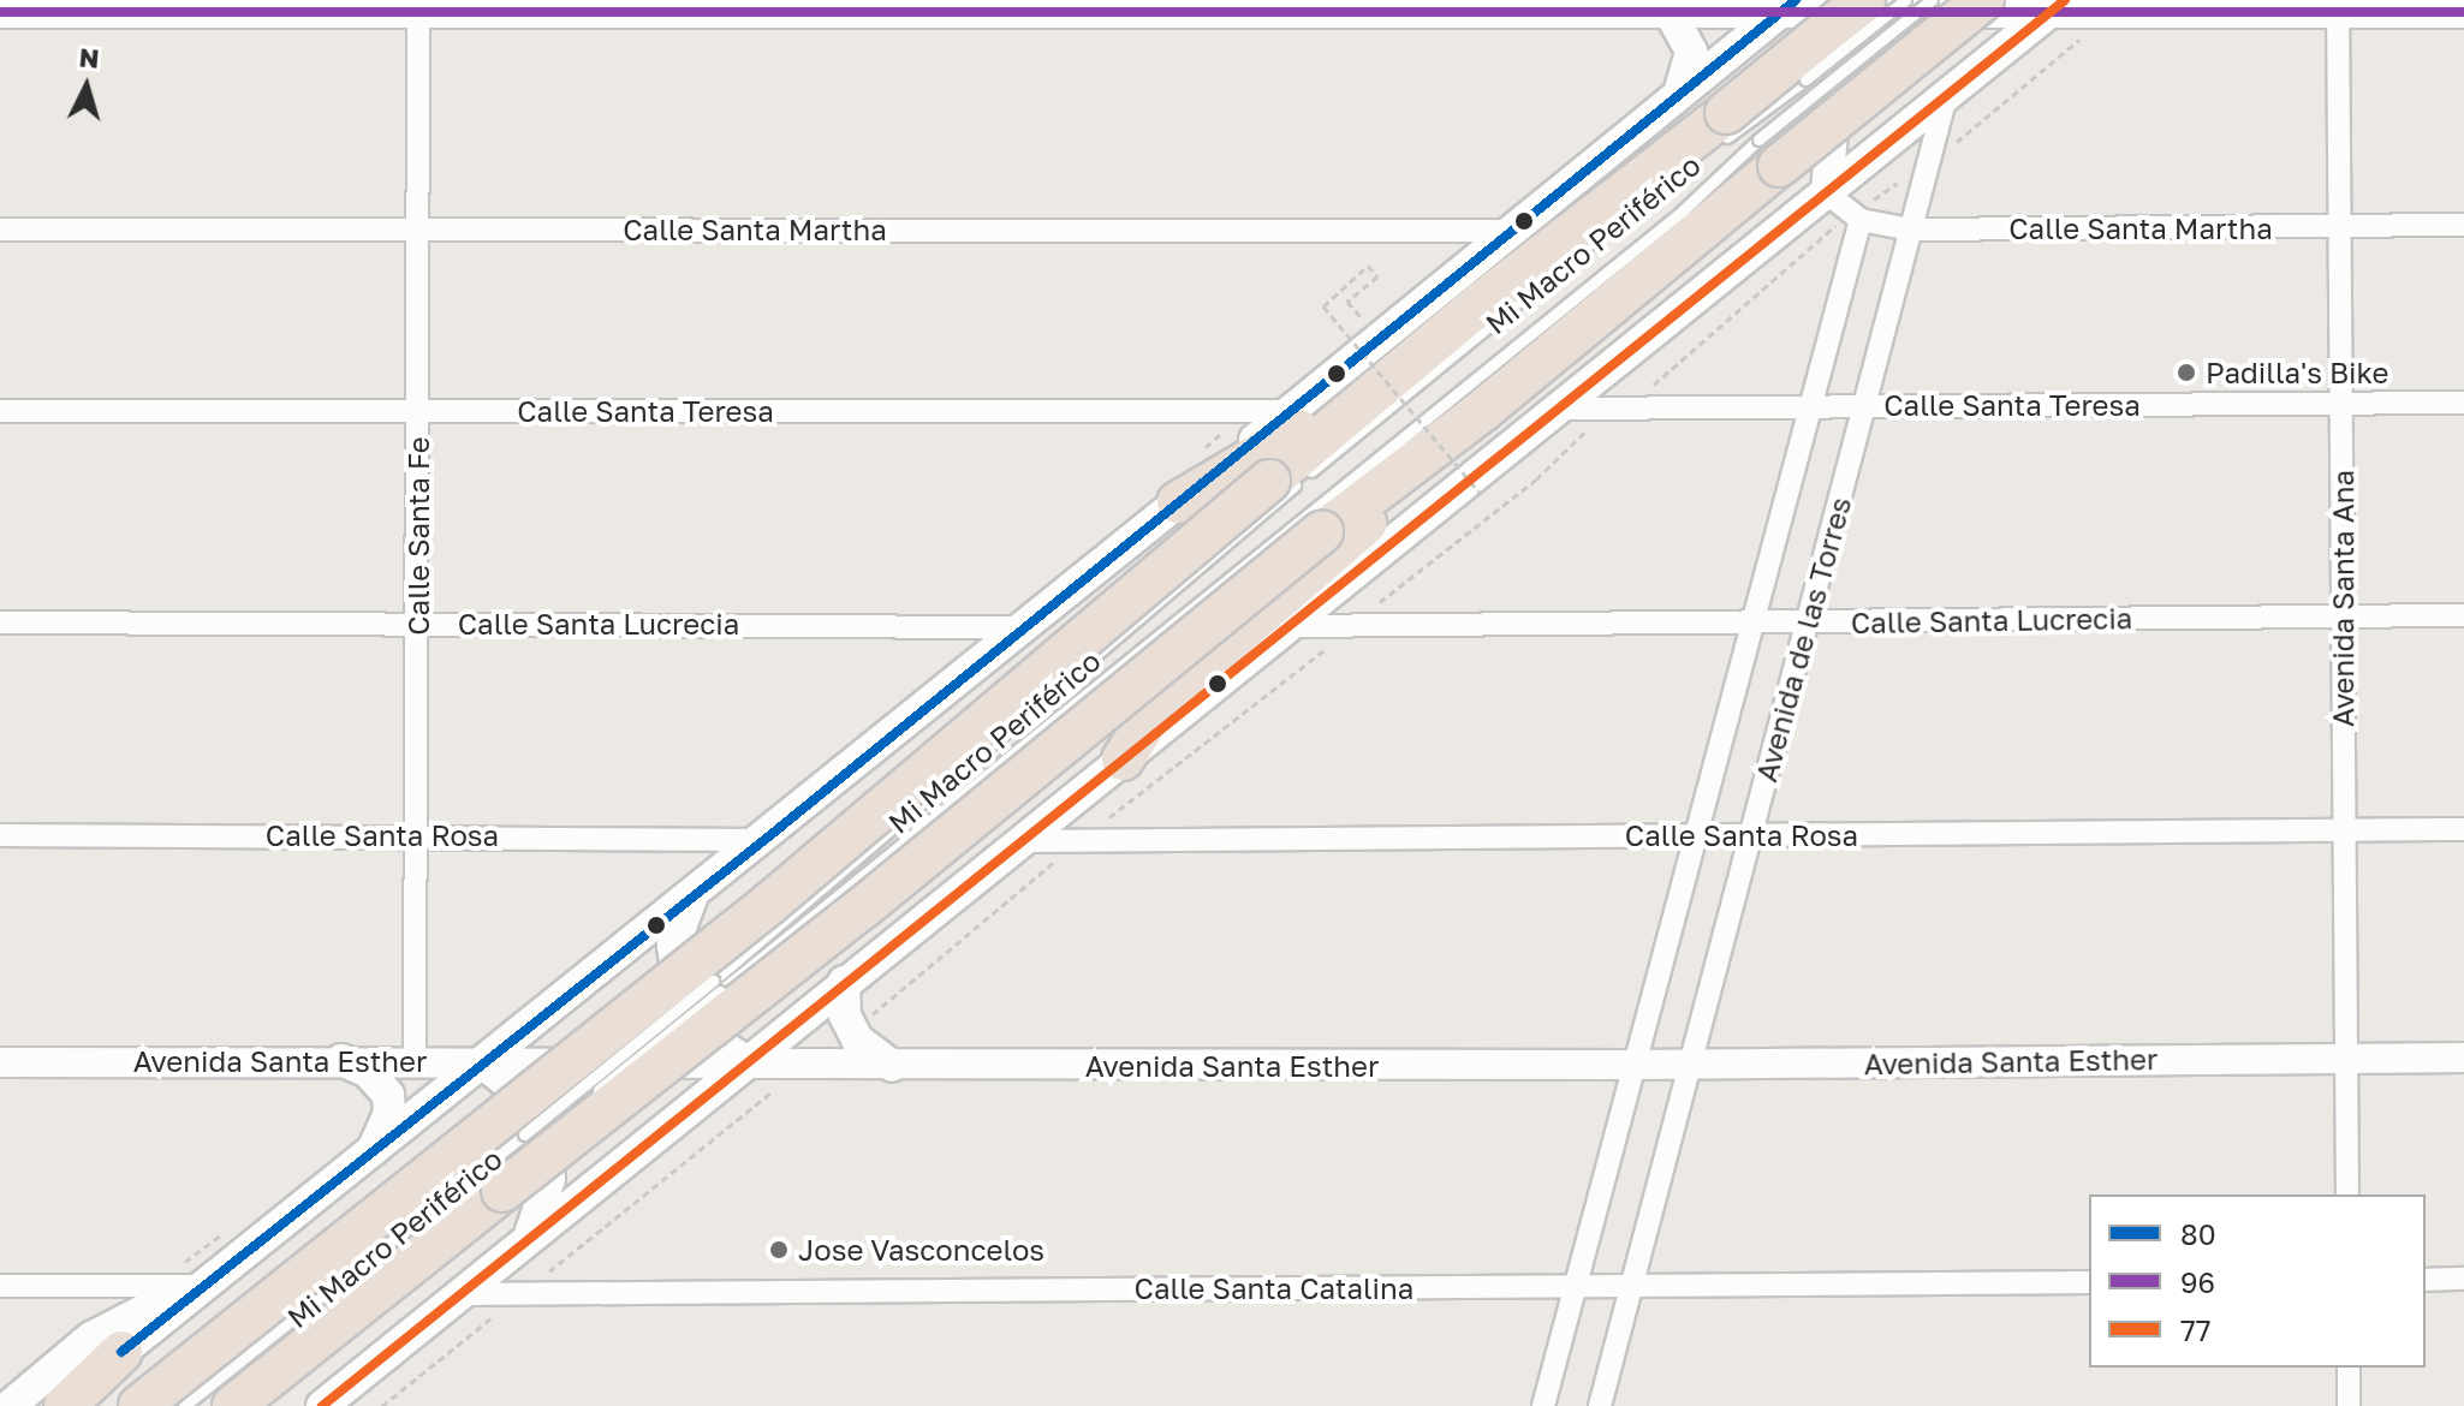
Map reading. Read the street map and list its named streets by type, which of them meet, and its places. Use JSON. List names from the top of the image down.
{
  "streets": {
    "street": [
      "Calle Santa Martha",
      "Calle Santa Teresa",
      "Calle Santa Fe",
      "Avenida Santa Ana",
      "Calle Santa Lucrecia",
      "Avenida de las Torres",
      "Calle Santa Rosa",
      "Avenida Santa Esther",
      "Calle Santa Catalina"
    ],
    "lane": ["Mi Macro Periférico"]
  },
  "crossings": [
    ["Calle Santa Martha", "Calle Santa Fe"],
    ["Calle Santa Martha", "Avenida Santa Ana"],
    ["Calle Santa Martha", "Avenida de las Torres"],
    ["Calle Santa Teresa", "Calle Santa Fe"],
    ["Calle Santa Teresa", "Avenida Santa Ana"],
    ["Calle Santa Teresa", "Avenida de las Torres"],
    ["Calle Santa Fe", "Calle Santa Lucrecia"],
    ["Calle Santa Fe", "Calle Santa Rosa"],
    ["Calle Santa Fe", "Avenida Santa Esther"],
    ["Avenida Santa Ana", "Calle Santa Lucrecia"],
    ["Avenida Santa Ana", "Calle Santa Rosa"],
    ["Avenida Santa Ana", "Avenida Santa Esther"],
    ["Calle Santa Lucrecia", "Avenida de las Torres"],
    ["Avenida de las Torres", "Calle Santa Rosa"],
    ["Avenida de las Torres", "Avenida Santa Esther"],
    ["Avenida de las Torres", "Calle Santa Catalina"]
  ],
  "places": ["Padilla's Bike", "Jose Vasconcelos"],
  "lines": ["transit line 80", "transit line 77", "transit line 96"],
  "legend": ["80", "96", "77"],
  "north": "top"
}
